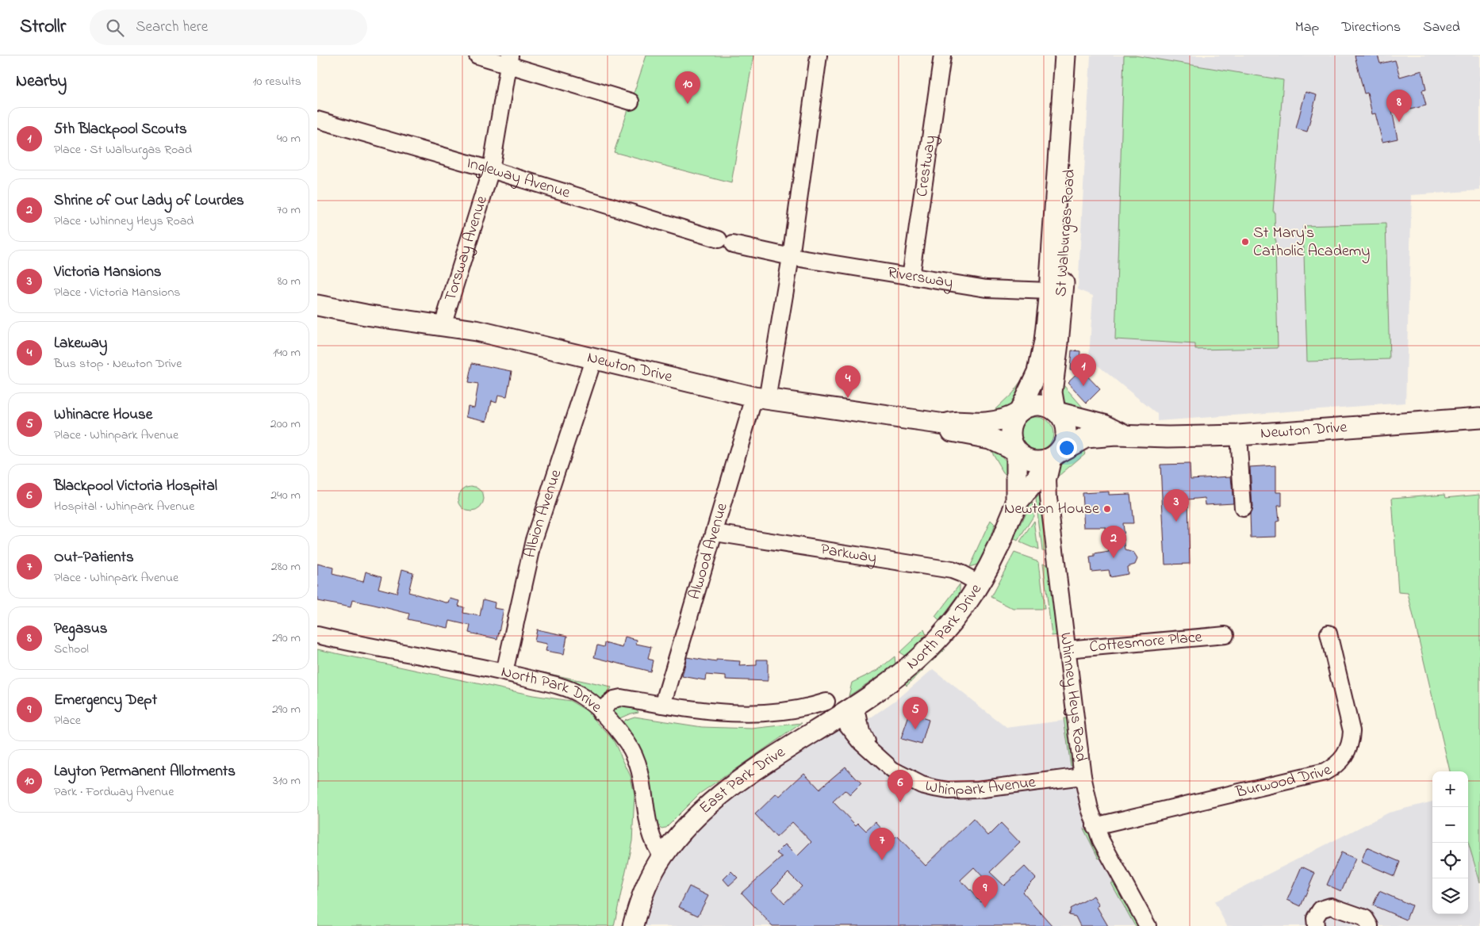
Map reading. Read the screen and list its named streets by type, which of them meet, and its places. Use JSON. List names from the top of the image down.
{
  "streets": {
    "main road": [
      "St Walburgas Road",
      "Newton Drive",
      "North Park Drive",
      "East Park Drive"
    ],
    "street": [
      "Crestway",
      "Ingleway Avenue",
      "Torsway Avenue",
      "Riversway",
      "Albion Avenue",
      "Alwood Avenue",
      "Parkway",
      "Cottesmore Place",
      "Whinney Heys Road",
      "Burwood Drive",
      "Whinpark Avenue"
    ]
  },
  "crossings": [
    ["Crestway", "Riversway"],
    ["Ingleway Avenue", "Torsway Avenue"],
    ["Ingleway Avenue", "Riversway"],
    ["Ingleway Avenue", "Alwood Avenue"],
    ["St Walburgas Road", "Riversway"],
    ["St Walburgas Road", "Newton Drive"],
    ["St Walburgas Road", "North Park Drive"],
    ["St Walburgas Road", "Whinney Heys Road"],
    ["Torsway Avenue", "Newton Drive"],
    ["Riversway", "Alwood Avenue"],
    ["Newton Drive", "Albion Avenue"],
    ["Newton Drive", "Alwood Avenue"],
    ["Newton Drive", "North Park Drive"],
    ["Newton Drive", "Whinney Heys Road"],
    ["Albion Avenue", "North Park Drive"],
    ["Alwood Avenue", "Parkway"],
    ["Alwood Avenue", "North Park Drive"],
    ["Parkway", "North Park Drive"],
    ["North Park Drive", "Whinney Heys Road"],
    ["North Park Drive", "East Park Drive"],
    ["North Park Drive", "Whinpark Avenue"],
    ["Cottesmore Place", "Whinney Heys Road"],
    ["Whinney Heys Road", "Burwood Drive"],
    ["Whinney Heys Road", "Whinpark Avenue"],
    ["East Park Drive", "Whinpark Avenue"]
  ],
  "places": ["St Mary's Catholic Academy", "Newton House"],
  "page": {
    "header": "Strollr",
    "search": "Search here",
    "nav": ["Map", "Directions", "Saved"],
    "heading": ["Nearby", "10 results"],
    "pins": [
      "10",
      "8",
      "1",
      "4",
      "3",
      "2",
      "5",
      "6",
      "7",
      "9"
    ],
    "list": [
      {
        "mark": "1",
        "name": "5th Blackpool Scouts",
        "note": "Place · St Walburgas Road",
        "value": "40 m"
      },
      {
        "mark": "2",
        "name": "Shrine of Our Lady of Lourdes",
        "note": "Place · Whinney Heys Road",
        "value": "70 m"
      },
      {
        "mark": "3",
        "name": "Victoria Mansions",
        "note": "Place · Victoria Mansions",
        "value": "80 m"
      },
      {
        "mark": "4",
        "name": "Lakeway",
        "note": "Bus stop · Newton Drive",
        "value": "140 m"
      },
      {
        "mark": "5",
        "name": "Whinacre House",
        "note": "Place · Whinpark Avenue",
        "value": "200 m"
      },
      {
        "mark": "6",
        "name": "Blackpool Victoria Hospital",
        "note": "Hospital · Whinpark Avenue",
        "value": "240 m"
      },
      {
        "mark": "7",
        "name": "Out-Patients",
        "note": "Place · Whinpark Avenue",
        "value": "280 m"
      },
      {
        "mark": "8",
        "name": "Pegasus",
        "note": "School",
        "value": "290 m"
      },
      {
        "mark": "9",
        "name": "Emergency Dept",
        "note": "Place",
        "value": "290 m"
      },
      {
        "mark": "10",
        "name": "Layton Permanent Allotments",
        "note": "Park · Fordway Avenue",
        "value": "310 m"
      }
    ],
    "map_buttons": ["+", "−"]
  }
}
